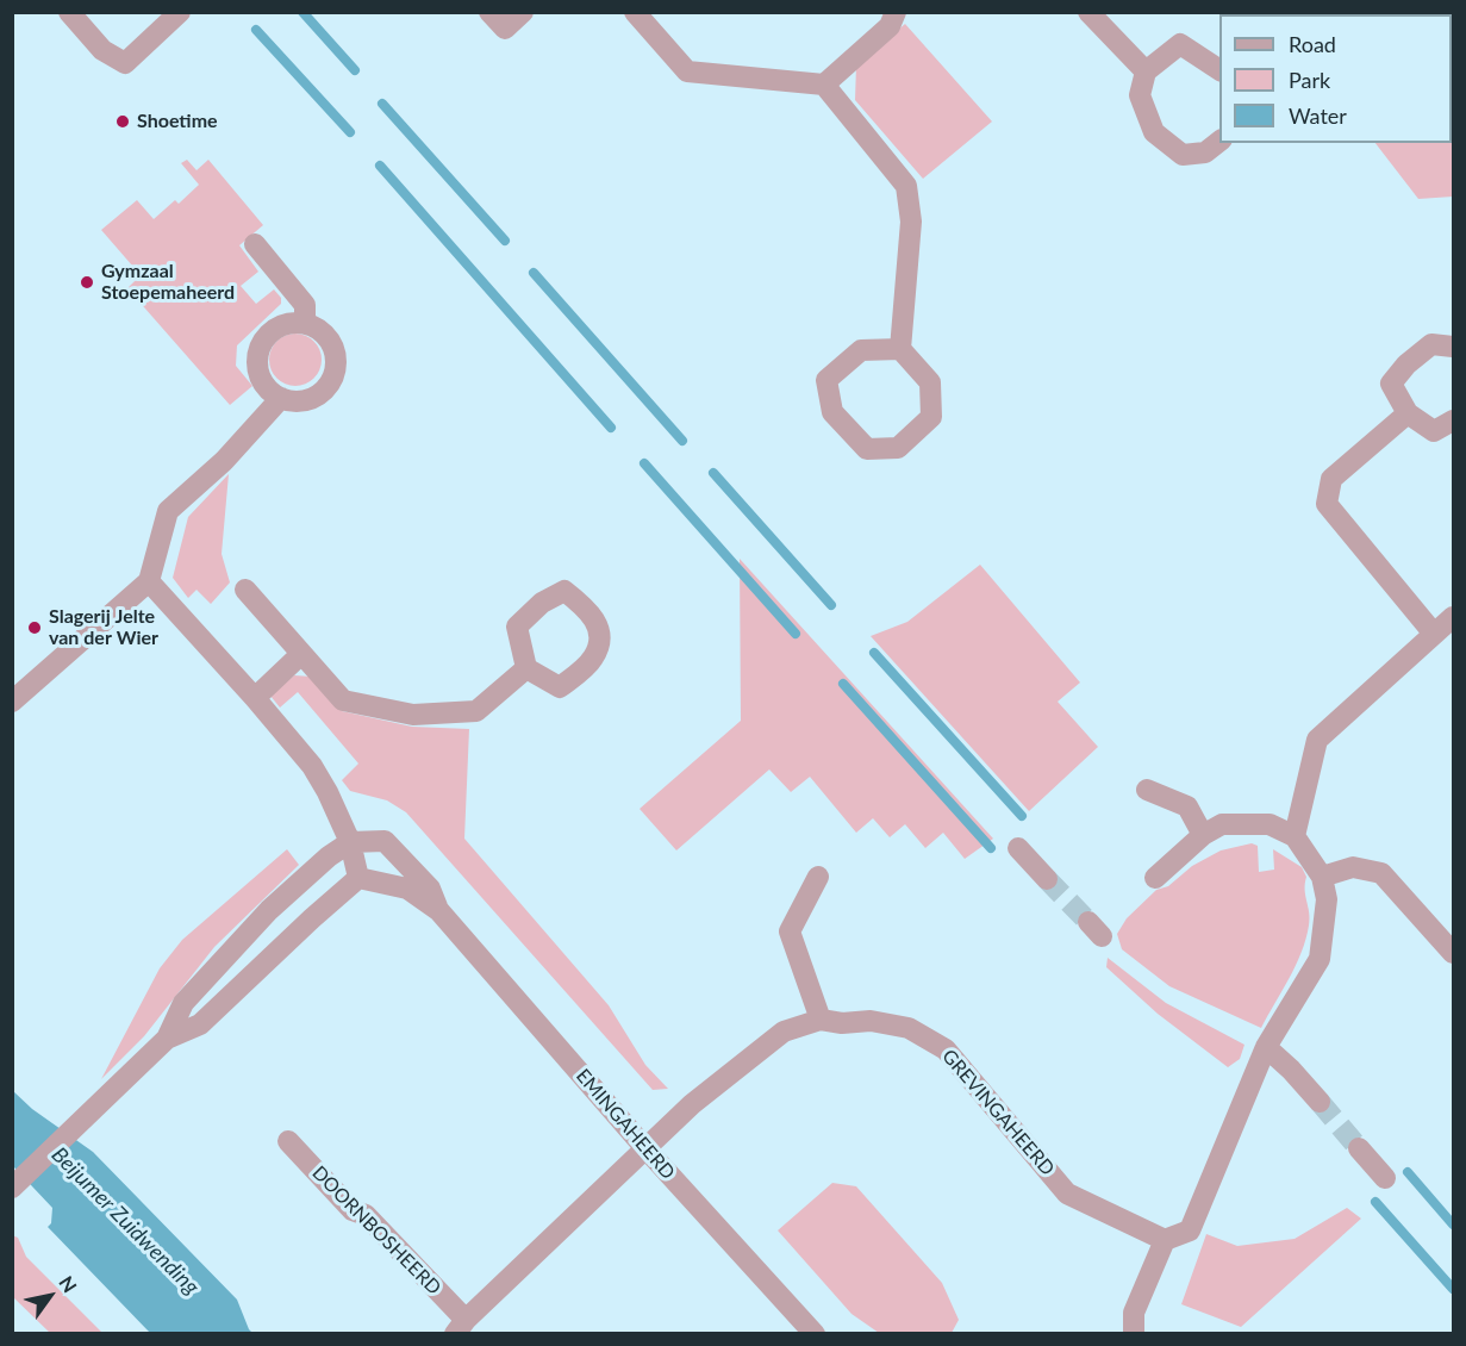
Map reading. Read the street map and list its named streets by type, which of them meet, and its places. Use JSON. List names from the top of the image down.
{
  "streets": {
    "street": ["GREVINGAHEERD", "EMINGAHEERD", "DOORNBOSHEERD"]
  },
  "crossings": [
    ["GREVINGAHEERD", "EMINGAHEERD"],
    ["GREVINGAHEERD", "DOORNBOSHEERD"],
    ["EMINGAHEERD", "DOORNBOSHEERD"]
  ],
  "water": ["Beijumer Zuidwending"],
  "places": ["Shoetime", "Gymzaal Stoepemaheerd", "Slagerij Jelte van der Wier"],
  "legend": ["Road", "Park", "Water"],
  "north": "top right"
}
